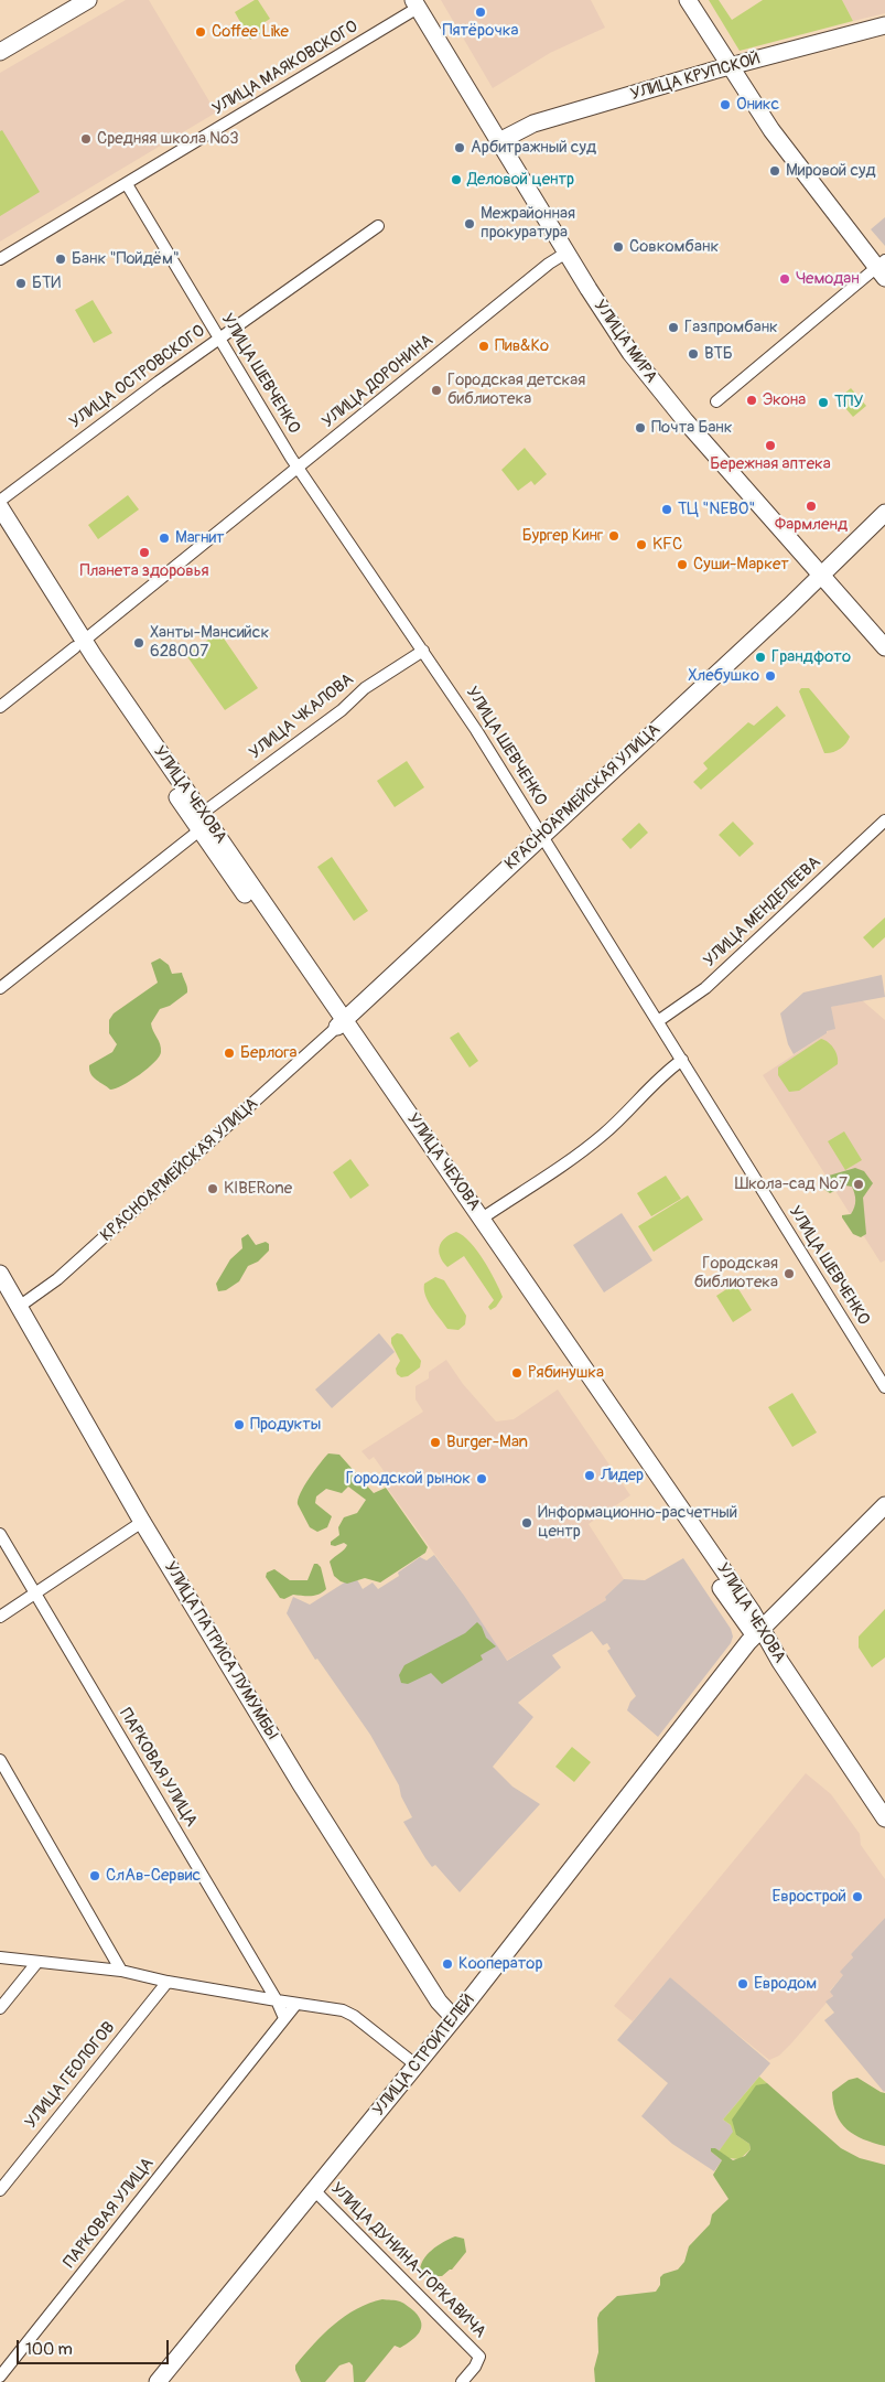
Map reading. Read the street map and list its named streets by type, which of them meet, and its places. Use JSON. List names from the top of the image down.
{
  "streets": {
    "main road": [
      "УЛИЦА КРУПСКОЙ",
      "УЛИЦА МИРА",
      "УЛИЦА ЧЕХОВА",
      "КРАСНОАРМЕЙСКАЯ УЛИЦА",
      "УЛИЦА ПАТРИСА ЛУМУМБЫ",
      "УЛИЦА СТРОИТЕЛЕЙ"
    ],
    "street": [
      "УЛИЦА МАЯКОВСКОГО",
      "УЛИЦА ШЕВЧЕНКО",
      "УЛИЦА ОСТРОВСКОГО",
      "УЛИЦА ДОРОНИНА",
      "УЛИЦА ЧКАЛОВА",
      "УЛИЦА МЕНДЕЛЕЕВА",
      "ПАРКОВАЯ УЛИЦА",
      "УЛИЦА ГЕОЛОГОВ",
      "УЛИЦА ДУНИНА-ГОРКАВИЧА"
    ]
  },
  "crossings": [
    ["УЛИЦА МАЯКОВСКОГО", "УЛИЦА МИРА"],
    ["УЛИЦА МАЯКОВСКОГО", "УЛИЦА ШЕВЧЕНКО"],
    ["УЛИЦА КРУПСКОЙ", "УЛИЦА МИРА"],
    ["УЛИЦА МИРА", "УЛИЦА ДОРОНИНА"],
    ["УЛИЦА МИРА", "КРАСНОАРМЕЙСКАЯ УЛИЦА"],
    ["УЛИЦА ШЕВЧЕНКО", "УЛИЦА ОСТРОВСКОГО"],
    ["УЛИЦА ШЕВЧЕНКО", "УЛИЦА ДОРОНИНА"],
    ["УЛИЦА ШЕВЧЕНКО", "УЛИЦА ЧКАЛОВА"],
    ["УЛИЦА ШЕВЧЕНКО", "КРАСНОАРМЕЙСКАЯ УЛИЦА"],
    ["УЛИЦА ШЕВЧЕНКО", "УЛИЦА МЕНДЕЛЕЕВА"],
    ["УЛИЦА ДОРОНИНА", "УЛИЦА ЧЕХОВА"],
    ["УЛИЦА ЧКАЛОВА", "УЛИЦА ЧЕХОВА"],
    ["УЛИЦА ЧЕХОВА", "КРАСНОАРМЕЙСКАЯ УЛИЦА"],
    ["УЛИЦА ЧЕХОВА", "УЛИЦА СТРОИТЕЛЕЙ"],
    ["КРАСНОАРМЕЙСКАЯ УЛИЦА", "УЛИЦА ПАТРИСА ЛУМУМБЫ"],
    ["УЛИЦА ПАТРИСА ЛУМУМБЫ", "УЛИЦА СТРОИТЕЛЕЙ"],
    ["УЛИЦА СТРОИТЕЛЕЙ", "УЛИЦА ДУНИНА-ГОРКАВИЧА"]
  ],
  "places": [
    "Пятёрочка",
    "Coffee Like",
    "Оникс",
    "Средняя школа №3",
    "Арбитражный суд",
    "Мировой суд",
    "Деловой центр",
    "Межрайонная прокуратура",
    "Совкомбанк",
    "Банк \"Пойдём\"",
    "Чемодан",
    "БТИ",
    "Газпромбанк",
    "Пив&Ко",
    "ВТБ",
    "Городская детская библиотека",
    "Экона",
    "ТПУ",
    "Почта Банк",
    "Бережная аптека",
    "Фармленд",
    "ТЦ \"NEBO\"",
    "Бургер Кинг",
    "Магнит",
    "KFC",
    "Планета здоровья",
    "Суши-Маркет",
    "Ханты-Мансийск 628007",
    "Грандфото",
    "Хлебушко",
    "Берлога",
    "Школа-сад №7",
    "KIBERone",
    "Городская библиотека",
    "Рябинушка",
    "Продукты",
    "Burger-Man",
    "Лидер",
    "Городской рынок",
    "Информационно-расчетный центр",
    "СлАв-Сервис",
    "Еврострой",
    "Кооператор",
    "Евродом"
  ],
  "scale_bar": "100 m"
}
